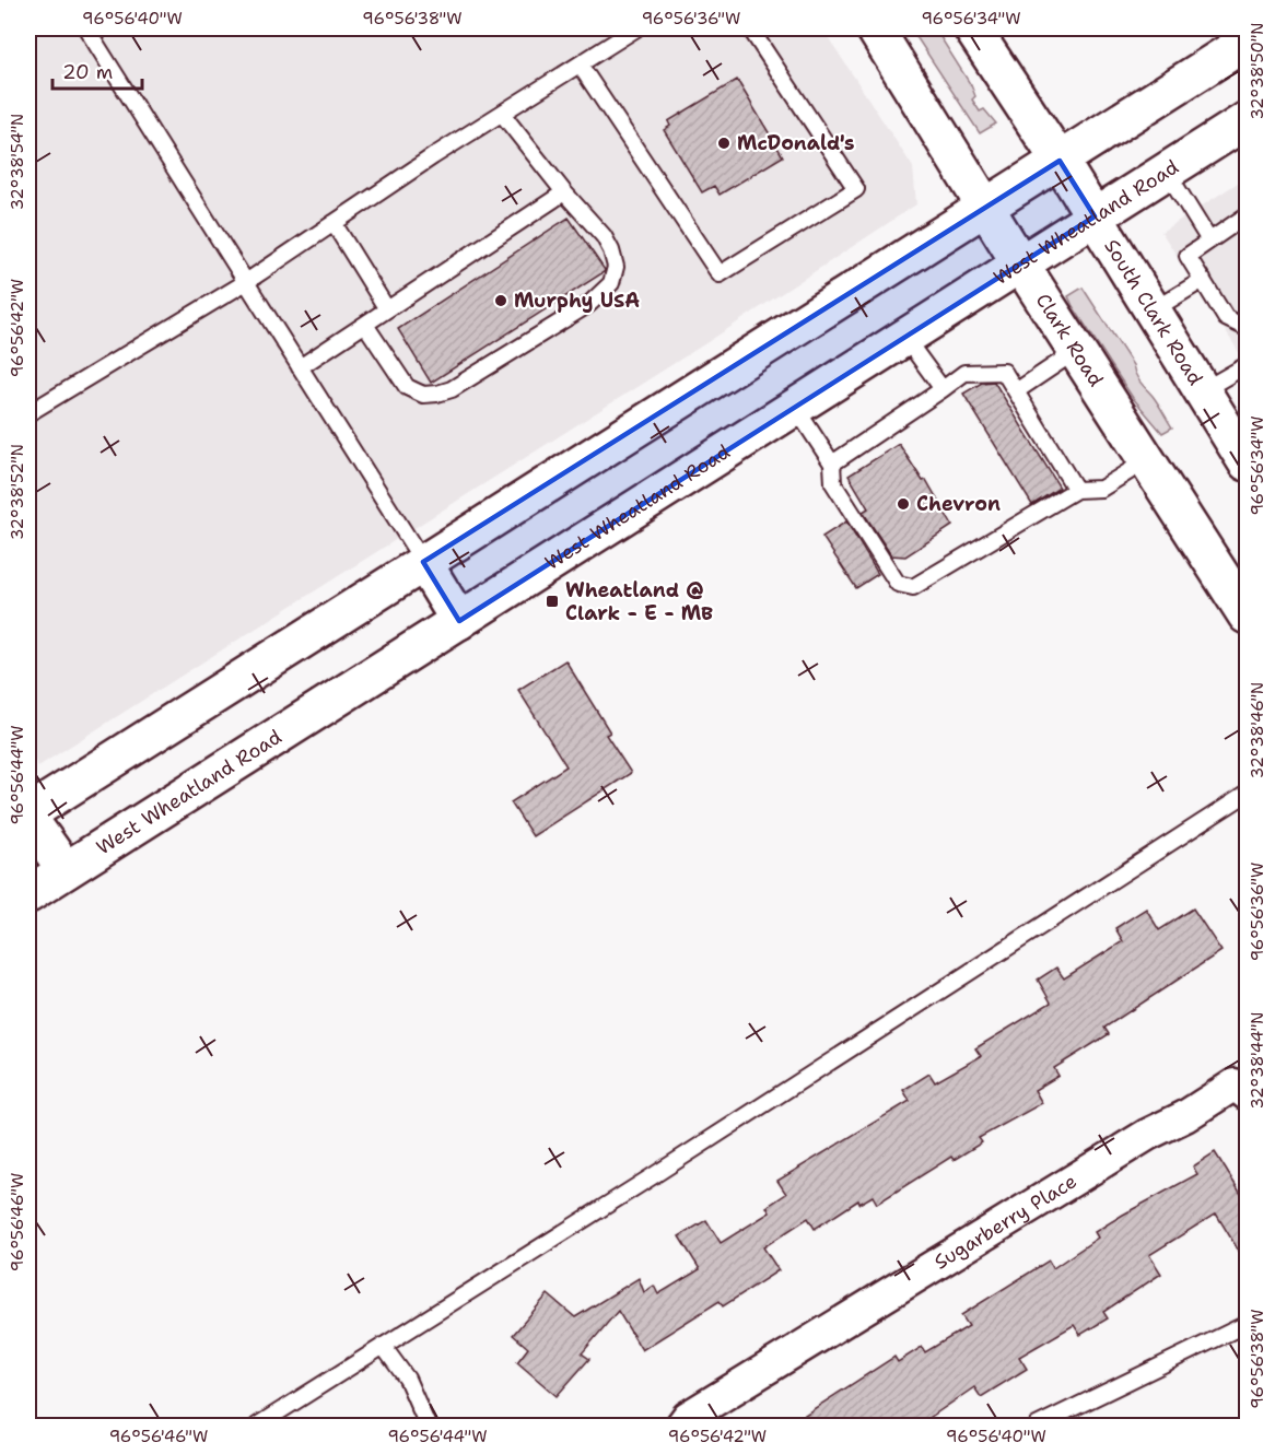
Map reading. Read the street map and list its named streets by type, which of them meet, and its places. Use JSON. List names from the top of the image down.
{
  "streets": {
    "main road": ["West Wheatland Road", "South Clark Road", "Clark Road"],
    "street": ["Sugarberry Place"]
  },
  "crossings": [
    ["West Wheatland Road", "South Clark Road"],
    ["West Wheatland Road", "Clark Road"]
  ],
  "places": {
    "other": ["McDonald's", "Murphy USA", "Chevron"],
    "transit": ["Wheatland @ Clark - E - MB"]
  },
  "scale_bar": "20 m",
  "coordinates": [
    "96°56'40\"W",
    "96°56'38\"W",
    "96°56'36\"W",
    "96°56'34\"W",
    "32°38'50\"N",
    "32°38'54\"N",
    "96°56'42\"W",
    "32°38'52\"N",
    "32°38'46\"N",
    "96°56'44\"W",
    "32°38'44\"N",
    "96°56'46\"W"
  ]
}
